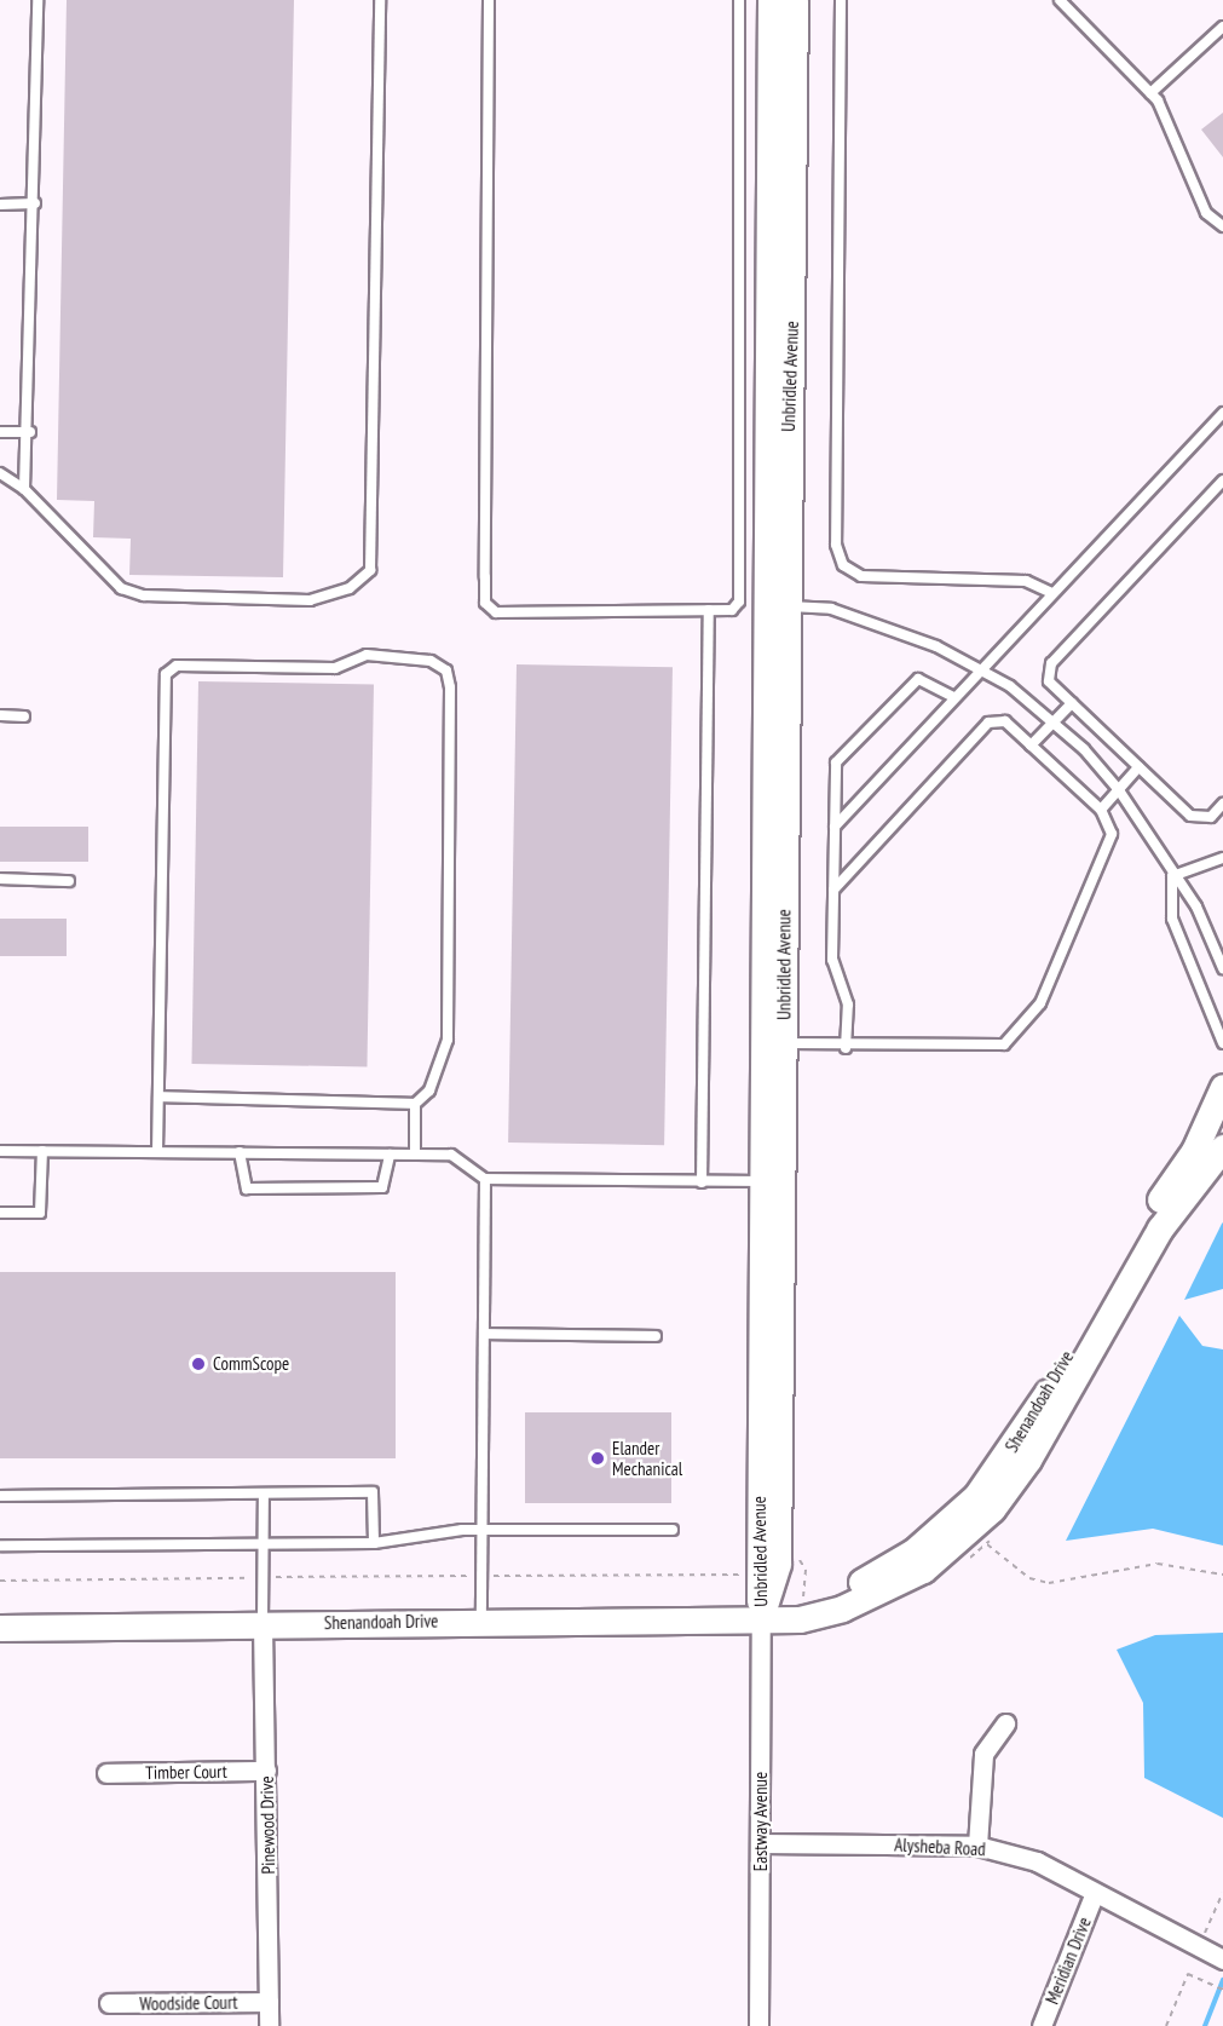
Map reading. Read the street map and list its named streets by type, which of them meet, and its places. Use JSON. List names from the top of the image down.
{
  "streets": {
    "street": [
      "Unbridled Avenue",
      "Shenandoah Drive",
      "Timber Court",
      "Eastway Avenue",
      "Pinewood Drive",
      "Alysheba Road",
      "Meridian Drive",
      "Woodside Court"
    ]
  },
  "crossings": [
    ["Unbridled Avenue", "Shenandoah Drive"],
    ["Unbridled Avenue", "Eastway Avenue"],
    ["Shenandoah Drive", "Eastway Avenue"],
    ["Shenandoah Drive", "Pinewood Drive"],
    ["Timber Court", "Pinewood Drive"],
    ["Eastway Avenue", "Alysheba Road"],
    ["Pinewood Drive", "Woodside Court"],
    ["Alysheba Road", "Meridian Drive"]
  ],
  "places": ["CommScope", "Elander Mechanical"]
}
